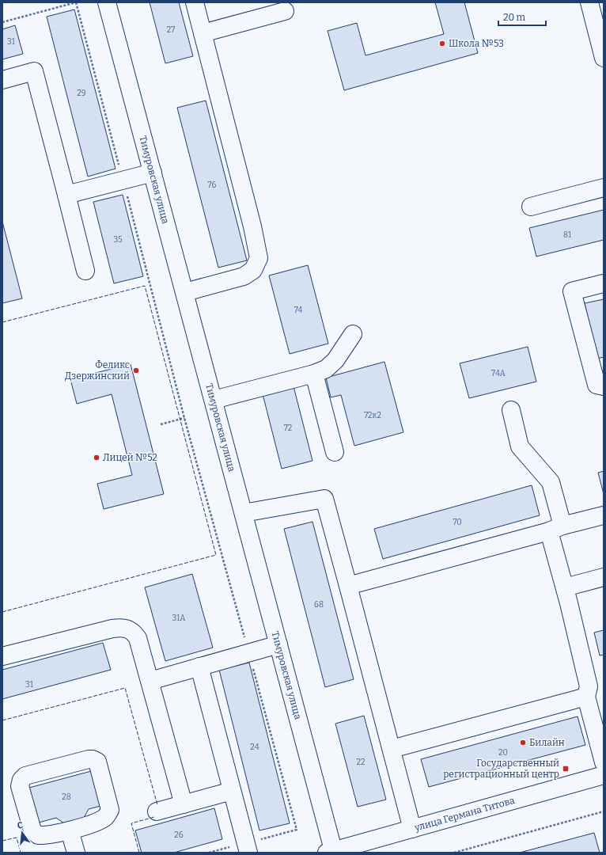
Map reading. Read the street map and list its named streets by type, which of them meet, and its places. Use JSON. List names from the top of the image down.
{
  "streets": {
    "street": ["Тимуровская улица", "улица Германа Титова"]
  },
  "crossings": [
    ["Тимуровская улица", "улица Германа Титова"]
  ],
  "places": {
    "other": [
      "Школа №53",
      "Феликс Дзержинский",
      "Лицей №52",
      "Билайн"
    ],
    "transit": ["Государственный регистрационный центр"]
  },
  "house_numbers": [
    "27",
    "31",
    "29",
    "76",
    "81",
    "35",
    "74",
    "74А",
    "72к2",
    "72",
    "70",
    "68",
    "31А",
    "31",
    "24",
    "20",
    "22",
    "28",
    "26"
  ],
  "scale_bar": "20 m",
  "north": "top"
}
